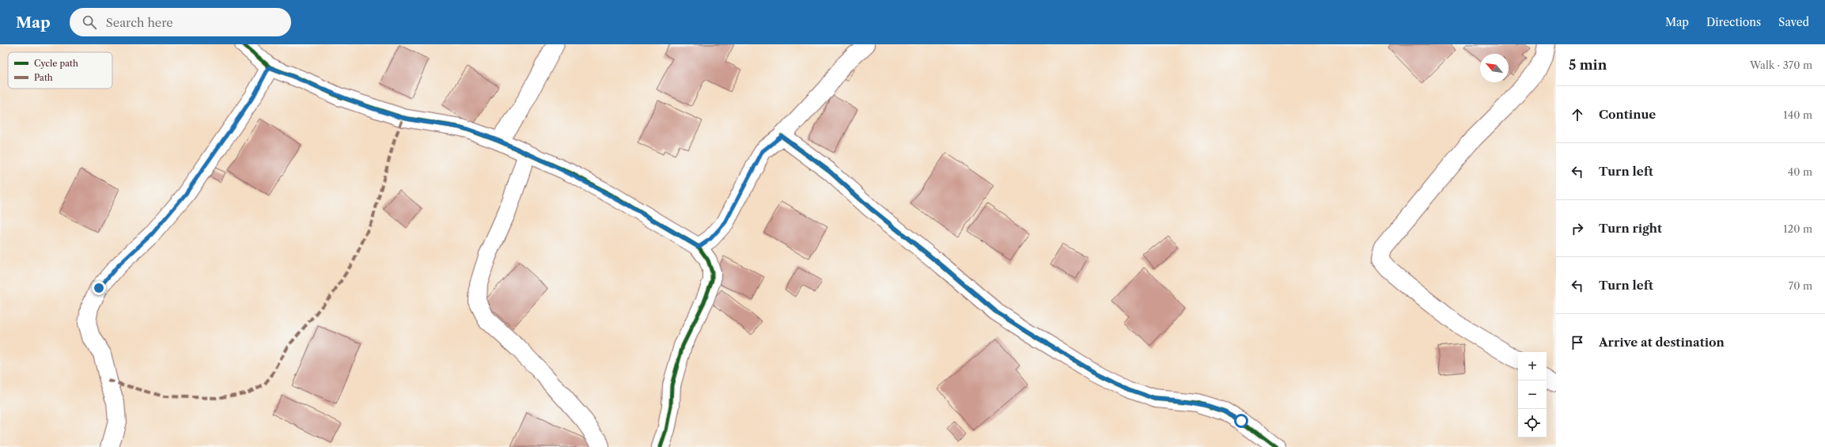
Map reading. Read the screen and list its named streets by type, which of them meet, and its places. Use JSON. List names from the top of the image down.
{
  "legend": ["Cycle path", "Path"],
  "north": "top left",
  "page": {
    "header": "Map",
    "search": "Search here",
    "nav": ["Map", "Directions", "Saved"],
    "heading": ["5 min", "Walk · 370 m"],
    "list": [
      ["Continue", "140 m"],
      ["Turn left", "40 m"],
      ["Turn right", "120 m"],
      ["Turn left", "70 m"],
      "Arrive at destination"
    ],
    "map_buttons": ["+", "−"]
  }
}
